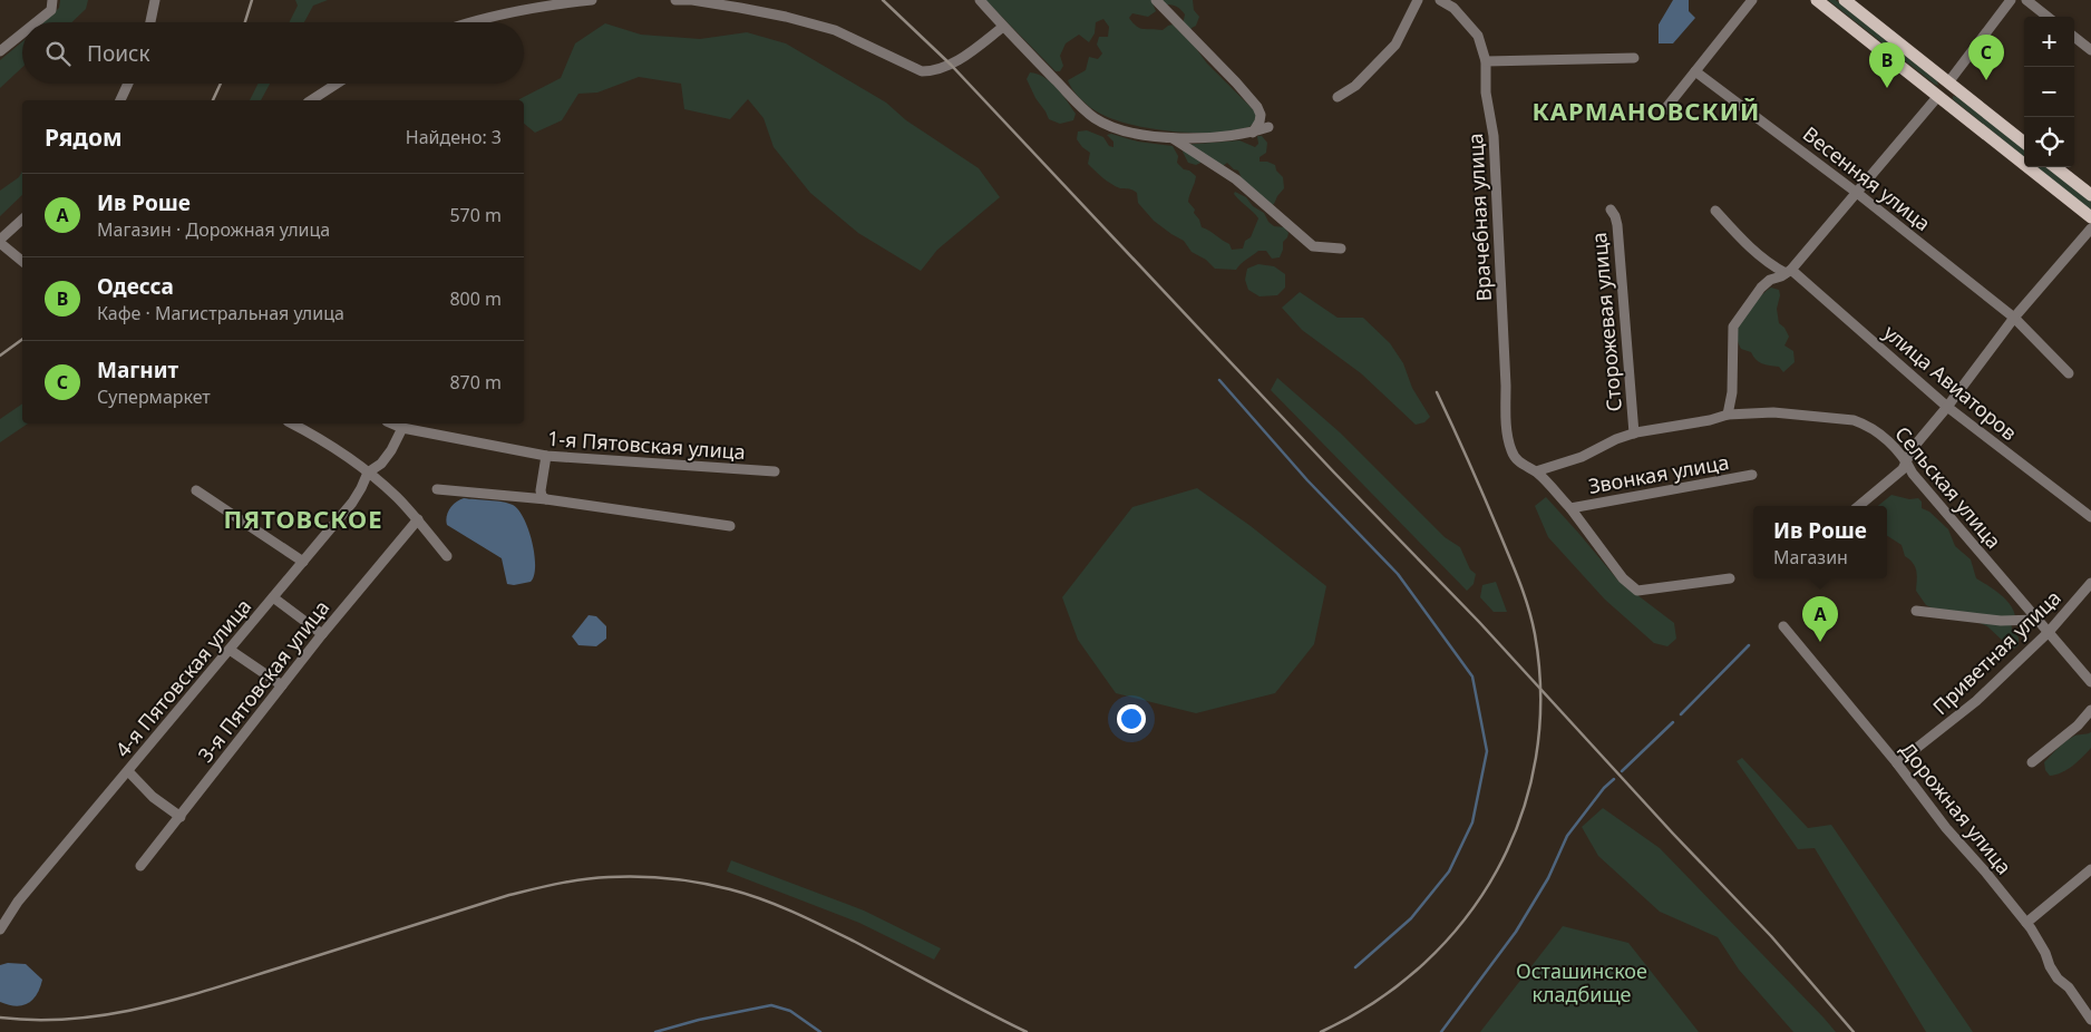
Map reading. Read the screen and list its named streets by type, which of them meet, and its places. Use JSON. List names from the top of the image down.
{
  "streets": {
    "street": [
      "Весенняя улица",
      "Врачебная улица",
      "Сторожевая улица",
      "улица Авиаторов",
      "1-я Пятовская улица",
      "Звонкая улица",
      "Сельская улица",
      "Приветная улица",
      "4-я Пятовская улица",
      "3-я Пятовская улица",
      "Дорожная улица"
    ]
  },
  "crossings": [
    ["Врачебная улица", "Сельская улица"],
    ["Сторожевая улица", "Сельская улица"],
    ["Сельская улица", "Приветная улица"],
    ["Приветная улица", "Дорожная улица"]
  ],
  "districts": ["КАРМАНОВСКИЙ", "ПЯТОВСКОЕ"],
  "parks": ["Осташинское кладбище"],
  "page": {
    "map_buttons": ["+", "−"],
    "search": "Поиск",
    "pins": ["C", "B", "A"],
    "heading": ["Рядом", "Найдено: 3"],
    "list": [
      {
        "mark": "A",
        "name": "Ив Роше",
        "note": "Магазин · Дорожная улица",
        "value": "570 m"
      },
      {
        "mark": "B",
        "name": "Одесса",
        "note": "Кафе · Магистральная улица",
        "value": "800 m"
      },
      {
        "mark": "C",
        "name": "Магнит",
        "note": "Супермаркет",
        "value": "870 m"
      }
    ],
    "popup": ["Ив Роше", "Магазин"]
  }
}
